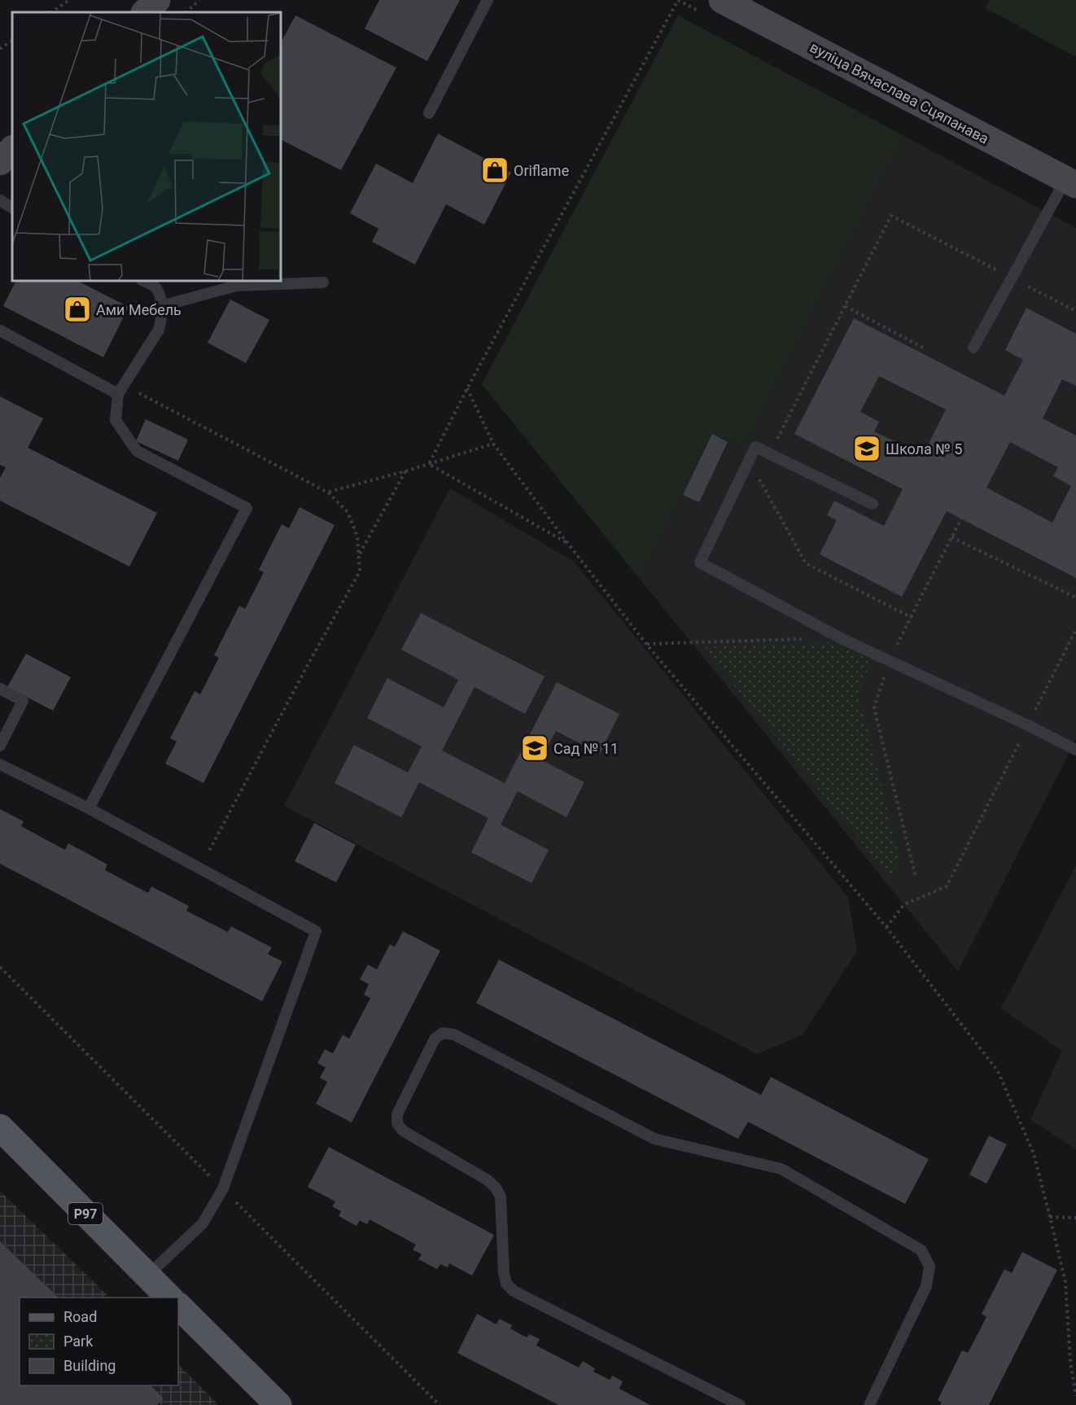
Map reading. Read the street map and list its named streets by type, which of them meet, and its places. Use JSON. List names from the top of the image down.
{
  "streets": {
    "main road": ["вуліца Вячаслава Сцяпанава", "Р97"]
  },
  "places": {
    "shop": ["Oriflame", "Ами Мебель"],
    "school or university": ["Школа № 5", "Сад № 11"]
  },
  "legend": ["Road", "Park", "Building"]
}
